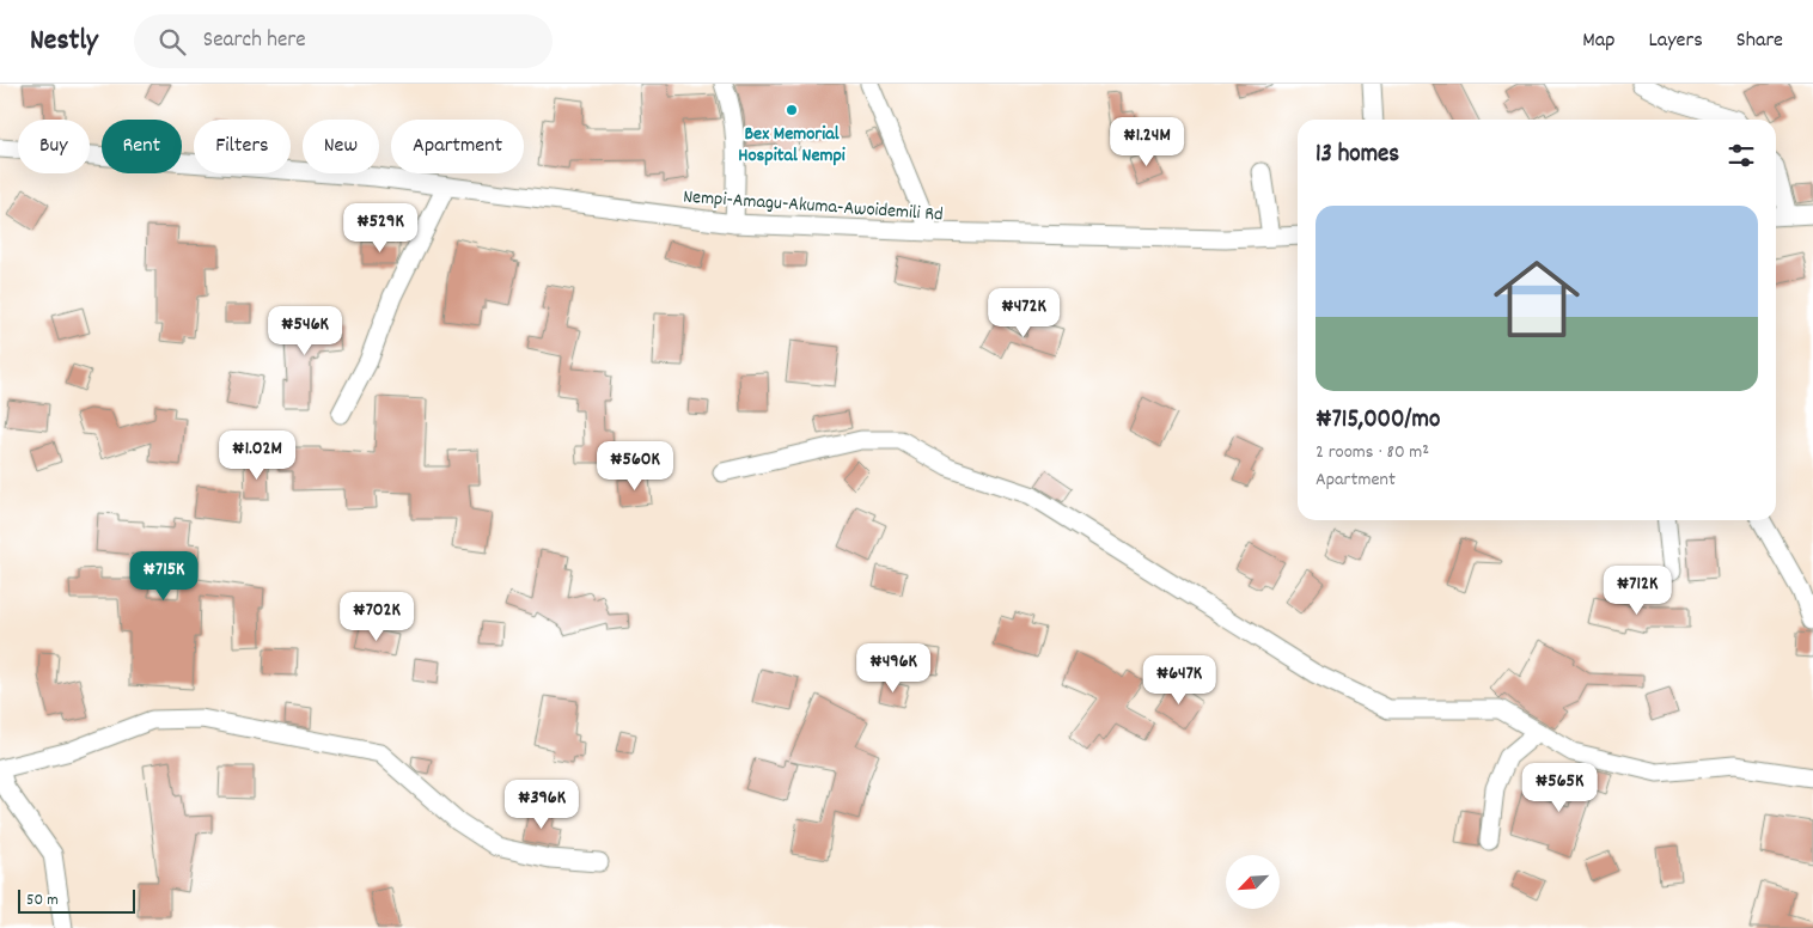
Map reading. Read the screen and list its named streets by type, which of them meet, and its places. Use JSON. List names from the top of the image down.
{
  "streets": {
    "street": ["Nempi-Amagu-Akuma-Awoidemili Rd"]
  },
  "places": ["Bex Memorial Hospital Nempi"],
  "scale_bar": "50 m",
  "north": "bottom left",
  "page": {
    "header": "Nestly",
    "search": "Search here",
    "nav": ["Map", "Layers", "Share"],
    "price": [
      "₦1.24M",
      "₦529K",
      "₦472K",
      "₦546K",
      "₦1.02M",
      "₦560K",
      "₦715K",
      "₦712K",
      "₦702K",
      "₦496K",
      "₦647K",
      "₦565K",
      "₦396K"
    ],
    "chip": [
      "Buy",
      "Rent",
      "Filters",
      "New",
      "Apartment"
    ],
    "heading": "13 homes",
    "list": [
      {
        "name": "₦715,000/mo",
        "note": "2 rooms · 80 m² · Apartment"
      }
    ],
    "scale": "50 m"
  }
}
